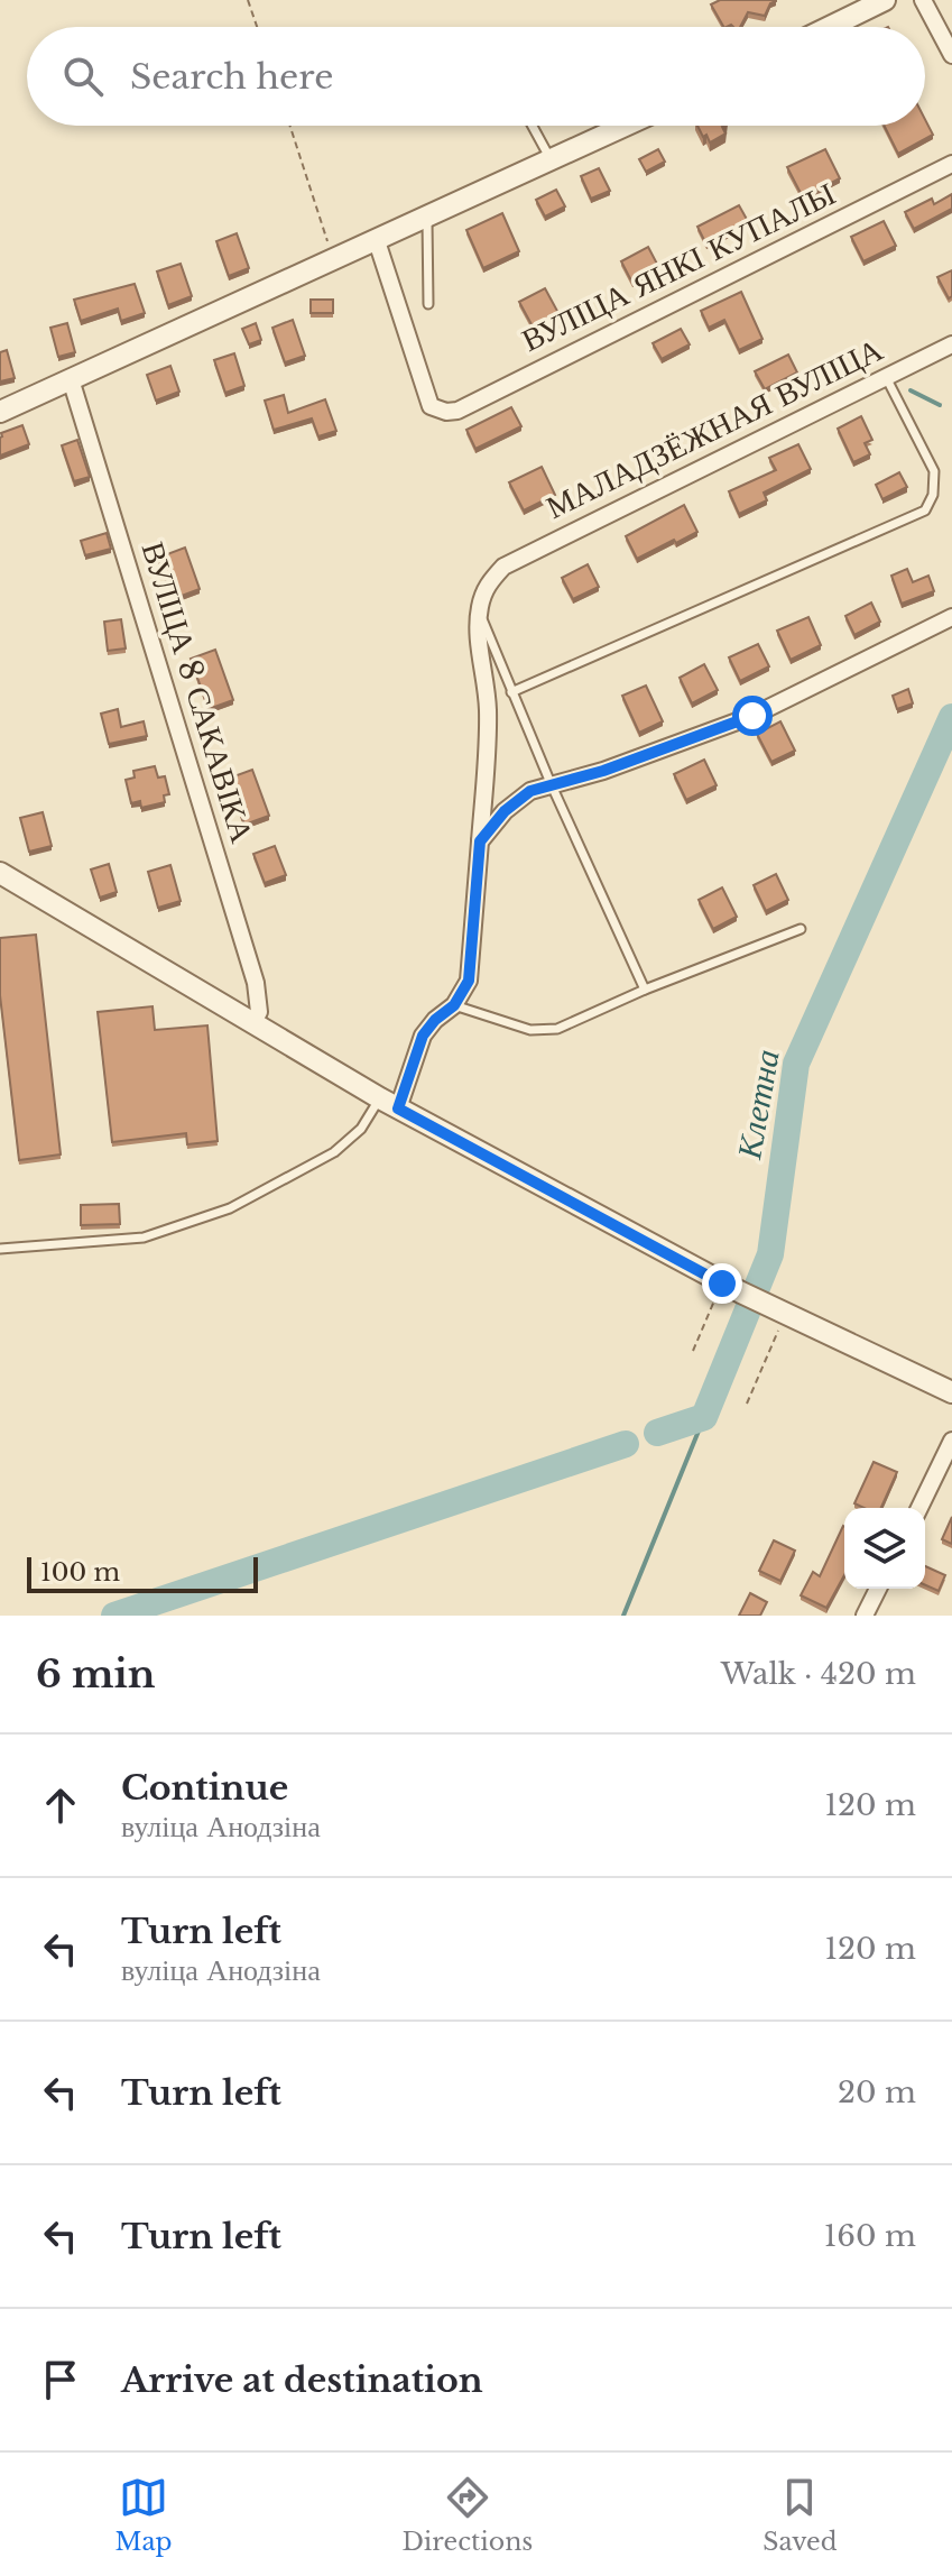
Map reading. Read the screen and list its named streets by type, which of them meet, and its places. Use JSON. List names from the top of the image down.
{
  "streets": {
    "street": ["ВУЛІЦА ЯНКІ КУПАЛЫ", "МАЛАДЗЁЖНАЯ ВУЛІЦА", "ВУЛІЦА 8 САКАВІКА"]
  },
  "water": ["Клетна"],
  "scale_bar": "100 m",
  "page": {
    "search": "Search here",
    "scale": "100 m",
    "heading": ["6 min", "Walk · 420 m"],
    "list": [
      ["Continue", "вуліца Анодзіна", "120 m"],
      ["Turn left", "вуліца Анодзіна", "120 m"],
      ["Turn left", "20 m"],
      ["Turn left", "160 m"],
      "Arrive at destination"
    ],
    "nav": ["Map", "Directions", "Saved"]
  }
}
